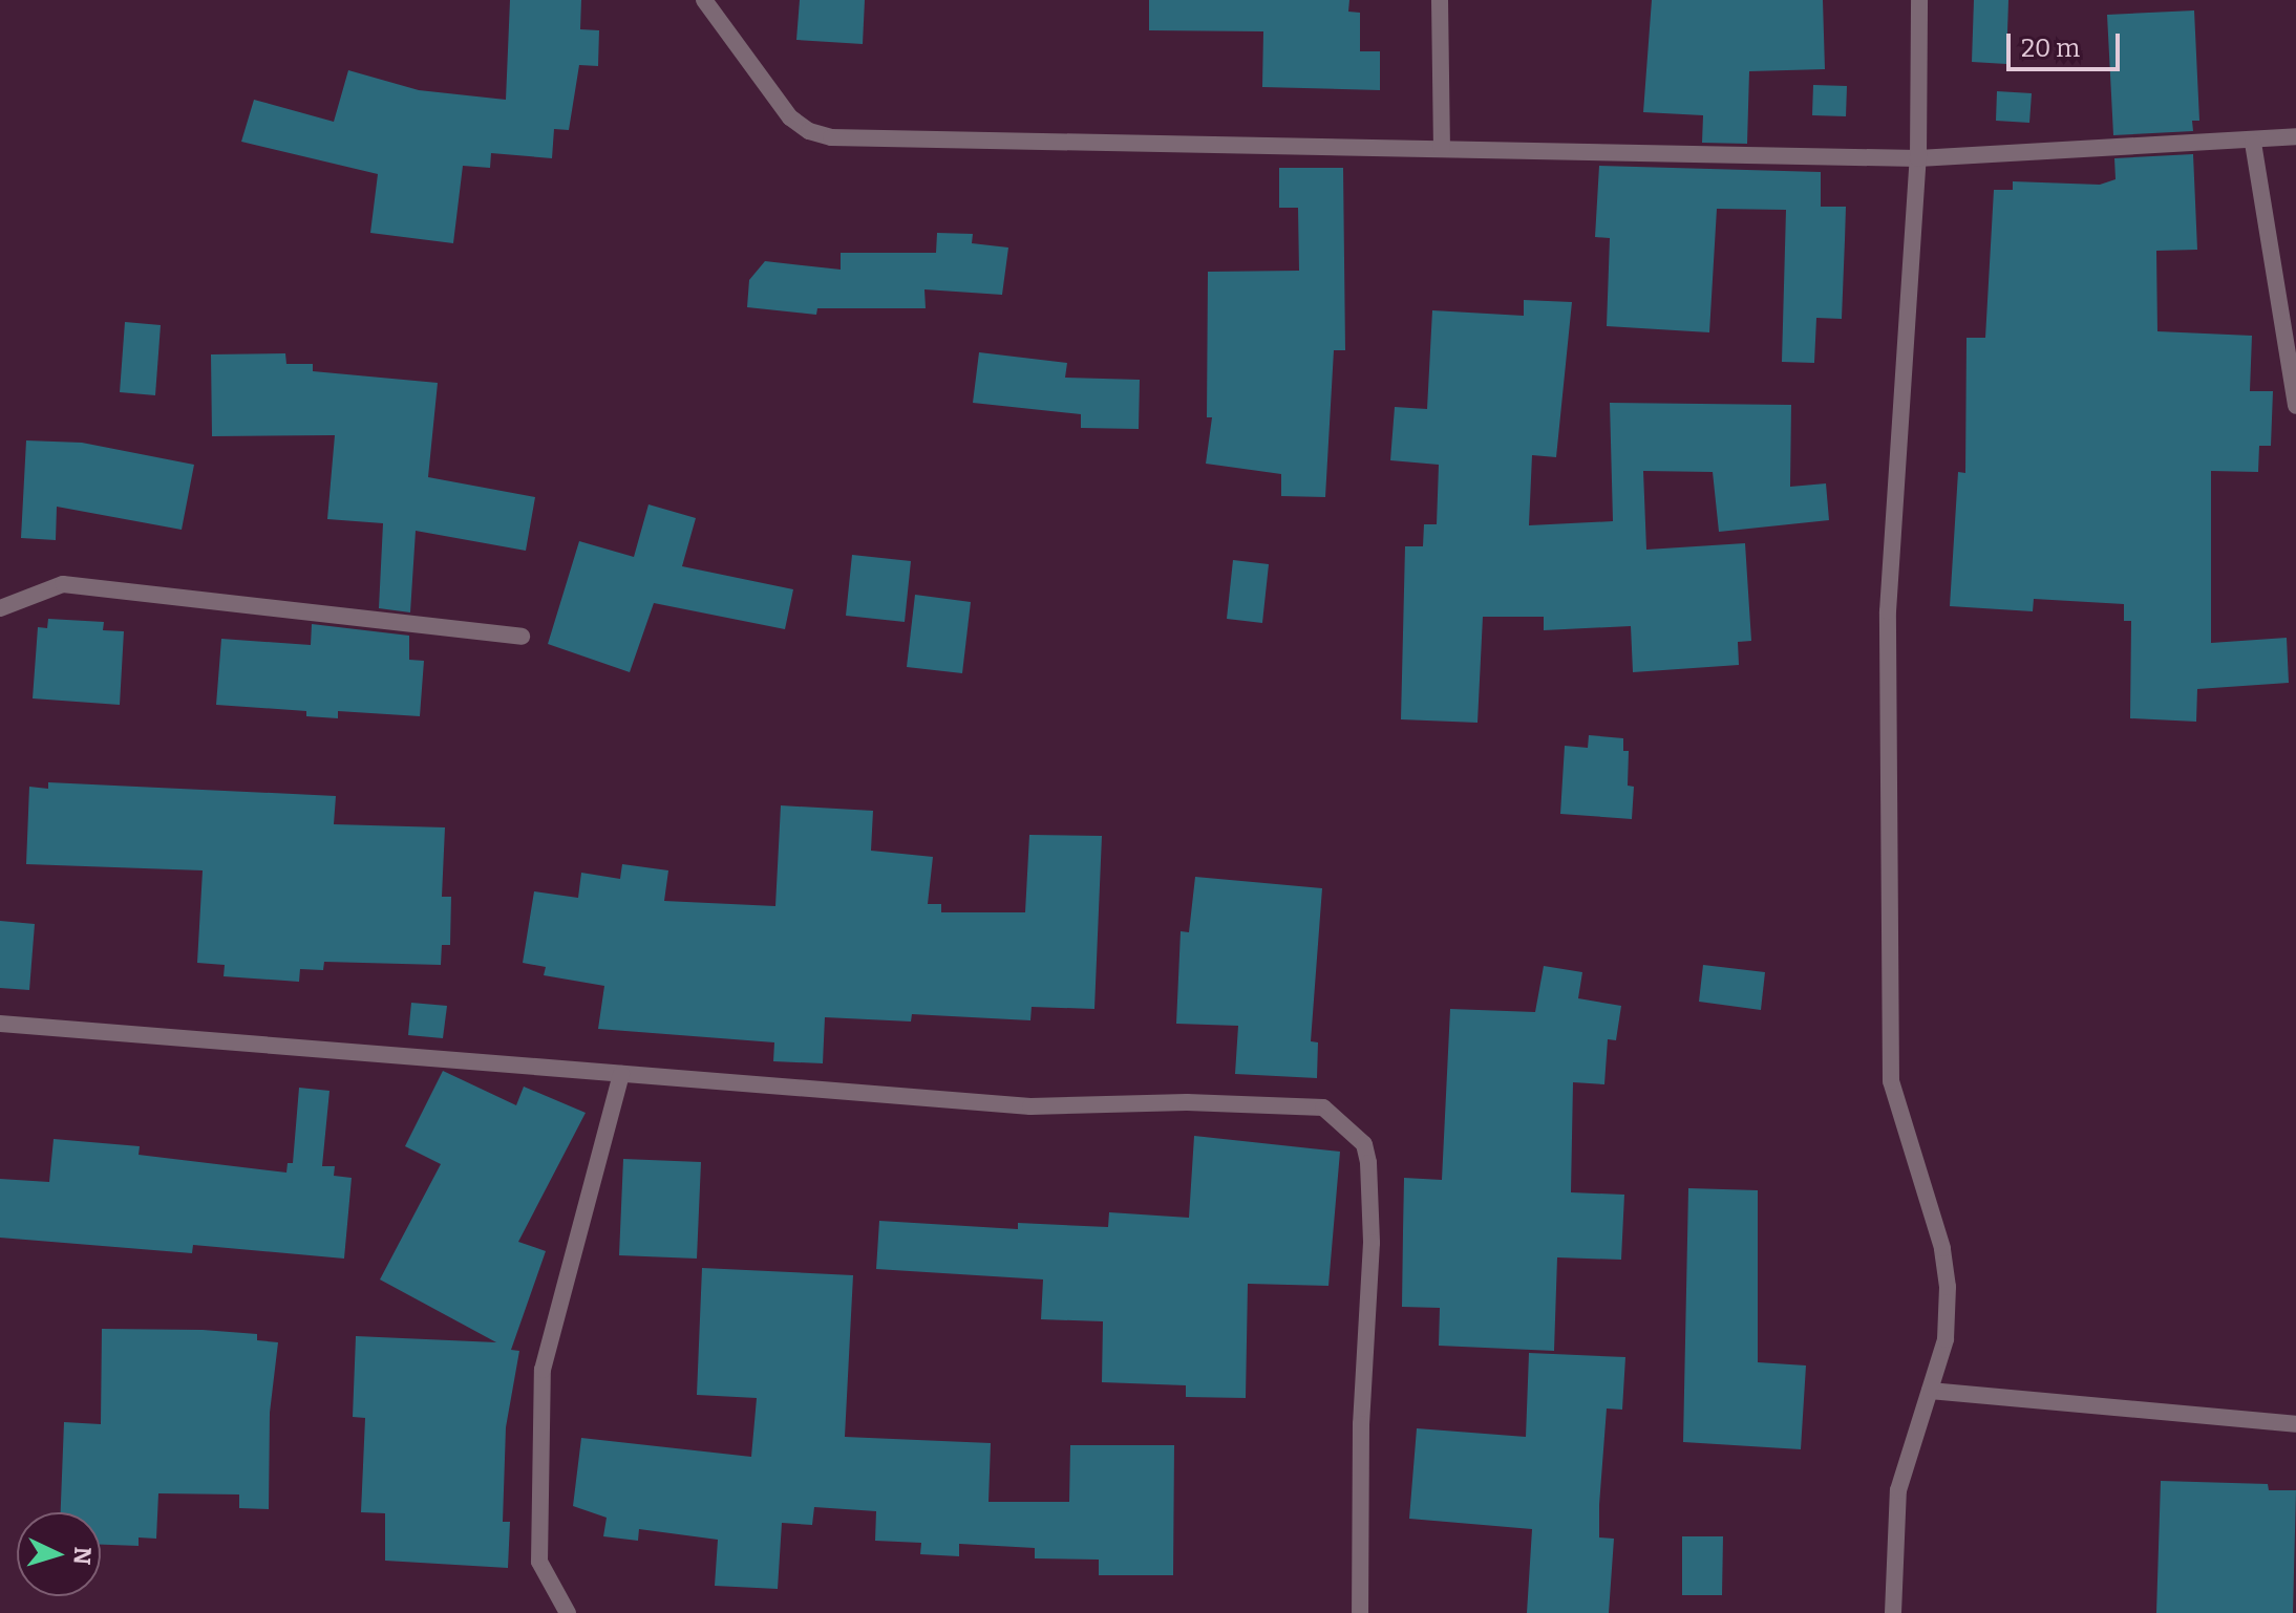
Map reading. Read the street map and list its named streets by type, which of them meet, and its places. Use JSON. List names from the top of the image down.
{
  "scale_bar": "20 m",
  "north": "right"
}
